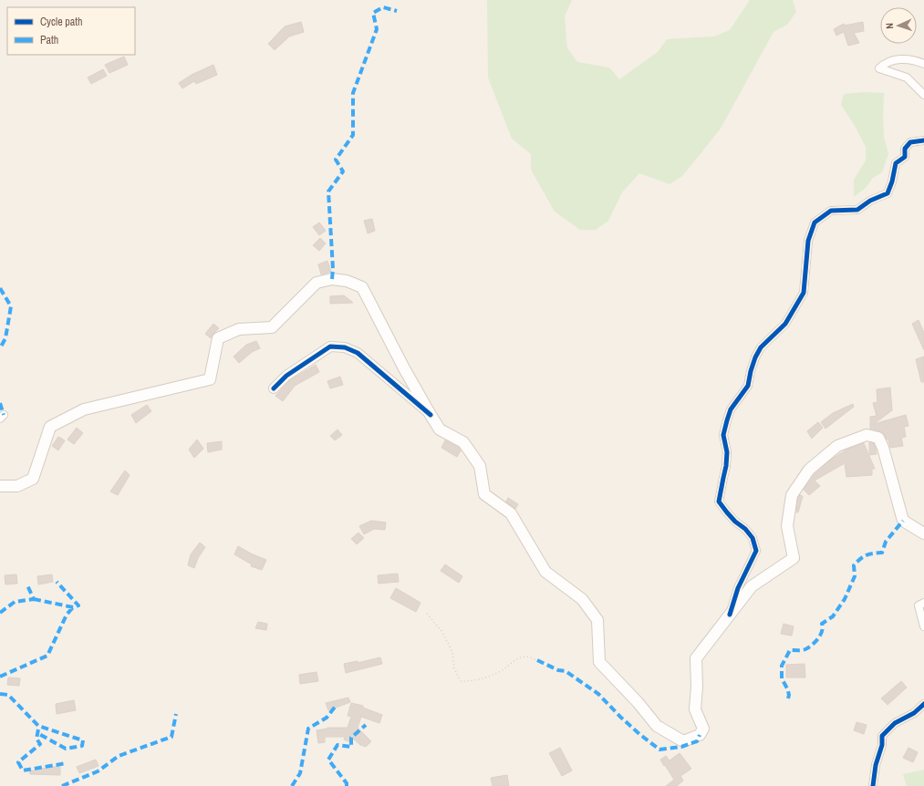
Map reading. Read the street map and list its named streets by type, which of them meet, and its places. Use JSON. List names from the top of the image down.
{
  "legend": ["Cycle path", "Path"],
  "north": "left"
}
